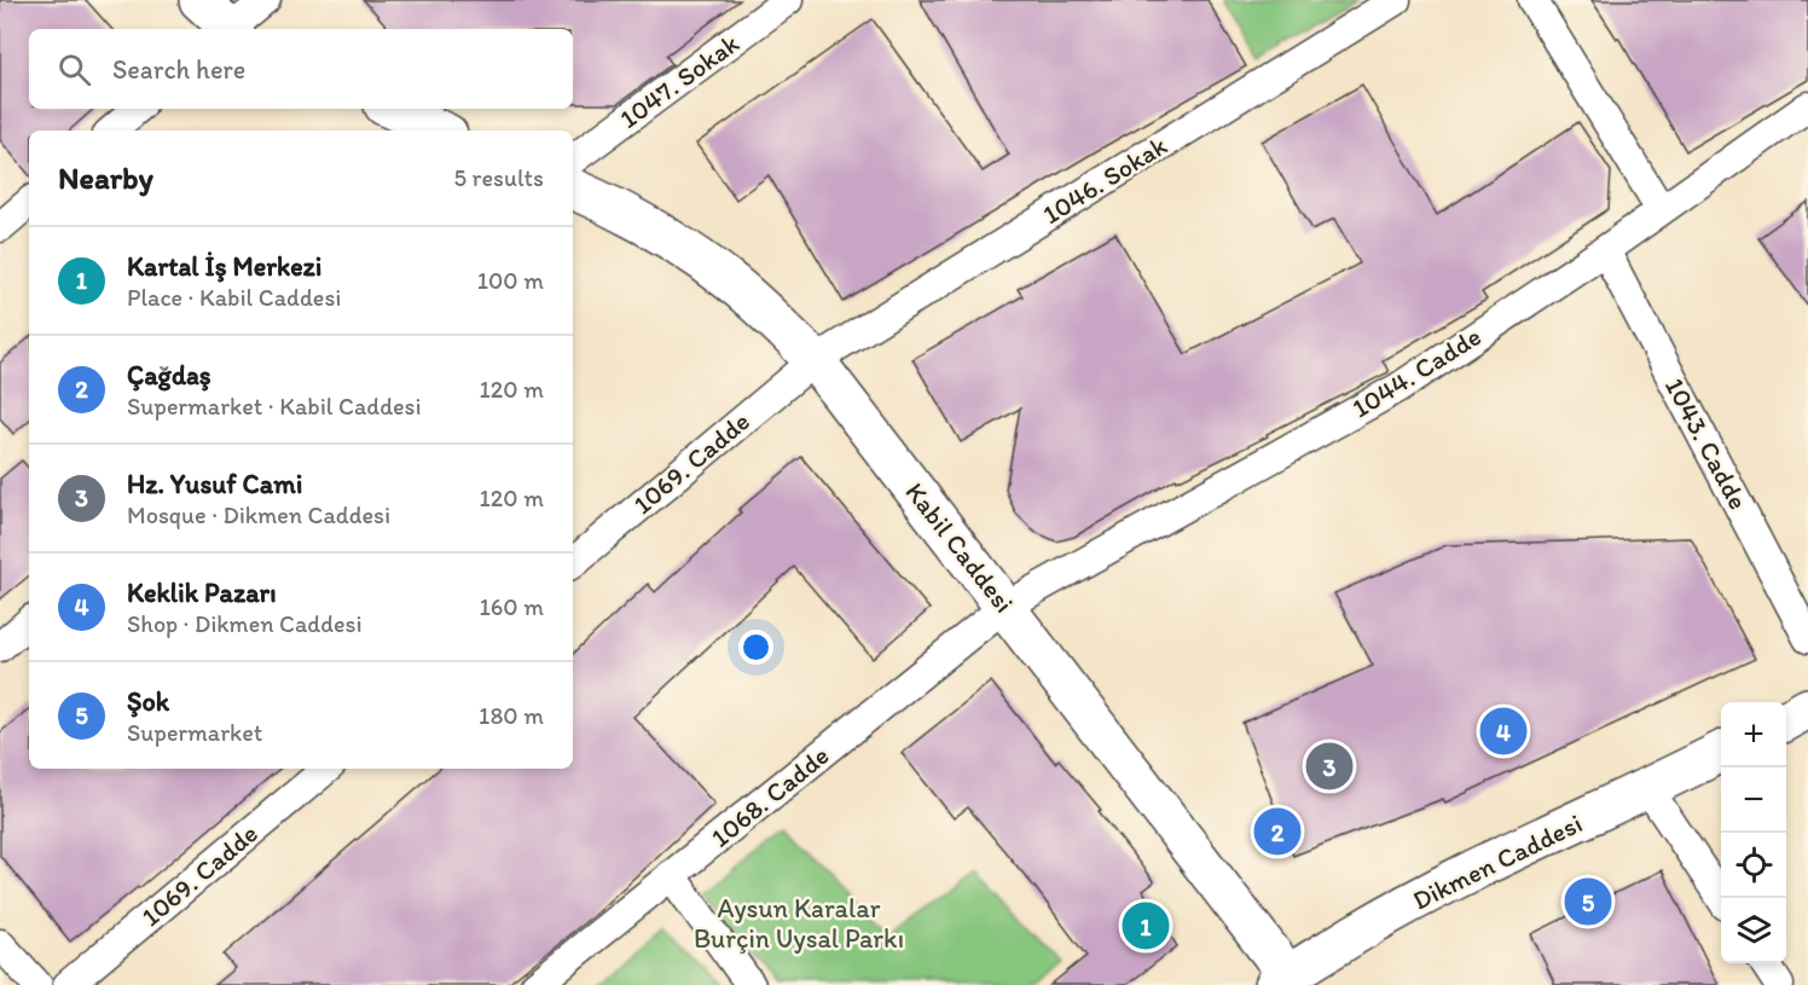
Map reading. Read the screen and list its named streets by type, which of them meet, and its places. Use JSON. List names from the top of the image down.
{
  "streets": {
    "main road": ["Kabil Caddesi", "Dikmen Caddesi"],
    "street": [
      "1047. Sokak",
      "1046. Sokak",
      "1044. Cadde",
      "1043. Cadde",
      "1069. Cadde",
      "1068. Cadde"
    ]
  },
  "crossings": [
    ["1046. Sokak", "1069. Cadde"],
    ["1046. Sokak", "Kabil Caddesi"],
    ["1044. Cadde", "1043. Cadde"],
    ["1044. Cadde", "Kabil Caddesi"],
    ["1044. Cadde", "1068. Cadde"],
    ["1069. Cadde", "Kabil Caddesi"],
    ["Kabil Caddesi", "1068. Cadde"],
    ["Kabil Caddesi", "Dikmen Caddesi"]
  ],
  "parks": ["Aysun Karalar Burçin Uysal Parkı"],
  "page": {
    "search": "Search here",
    "heading": ["Nearby", "5 results"],
    "list": [
      {
        "mark": "1",
        "name": "Kartal İş Merkezi",
        "note": "Place · Kabil Caddesi",
        "value": "100 m"
      },
      {
        "mark": "2",
        "name": "Çağdaş",
        "note": "Supermarket · Kabil Caddesi",
        "value": "120 m"
      },
      {
        "mark": "3",
        "name": "Hz. Yusuf Cami",
        "note": "Mosque · Dikmen Caddesi",
        "value": "120 m"
      },
      {
        "mark": "4",
        "name": "Keklik Pazarı",
        "note": "Shop · Dikmen Caddesi",
        "value": "160 m"
      },
      {
        "mark": "5",
        "name": "Şok",
        "note": "Supermarket",
        "value": "180 m"
      }
    ],
    "map_buttons": ["+", "−"],
    "pins": [
      "4",
      "3",
      "2",
      "5",
      "1"
    ]
  }
}
